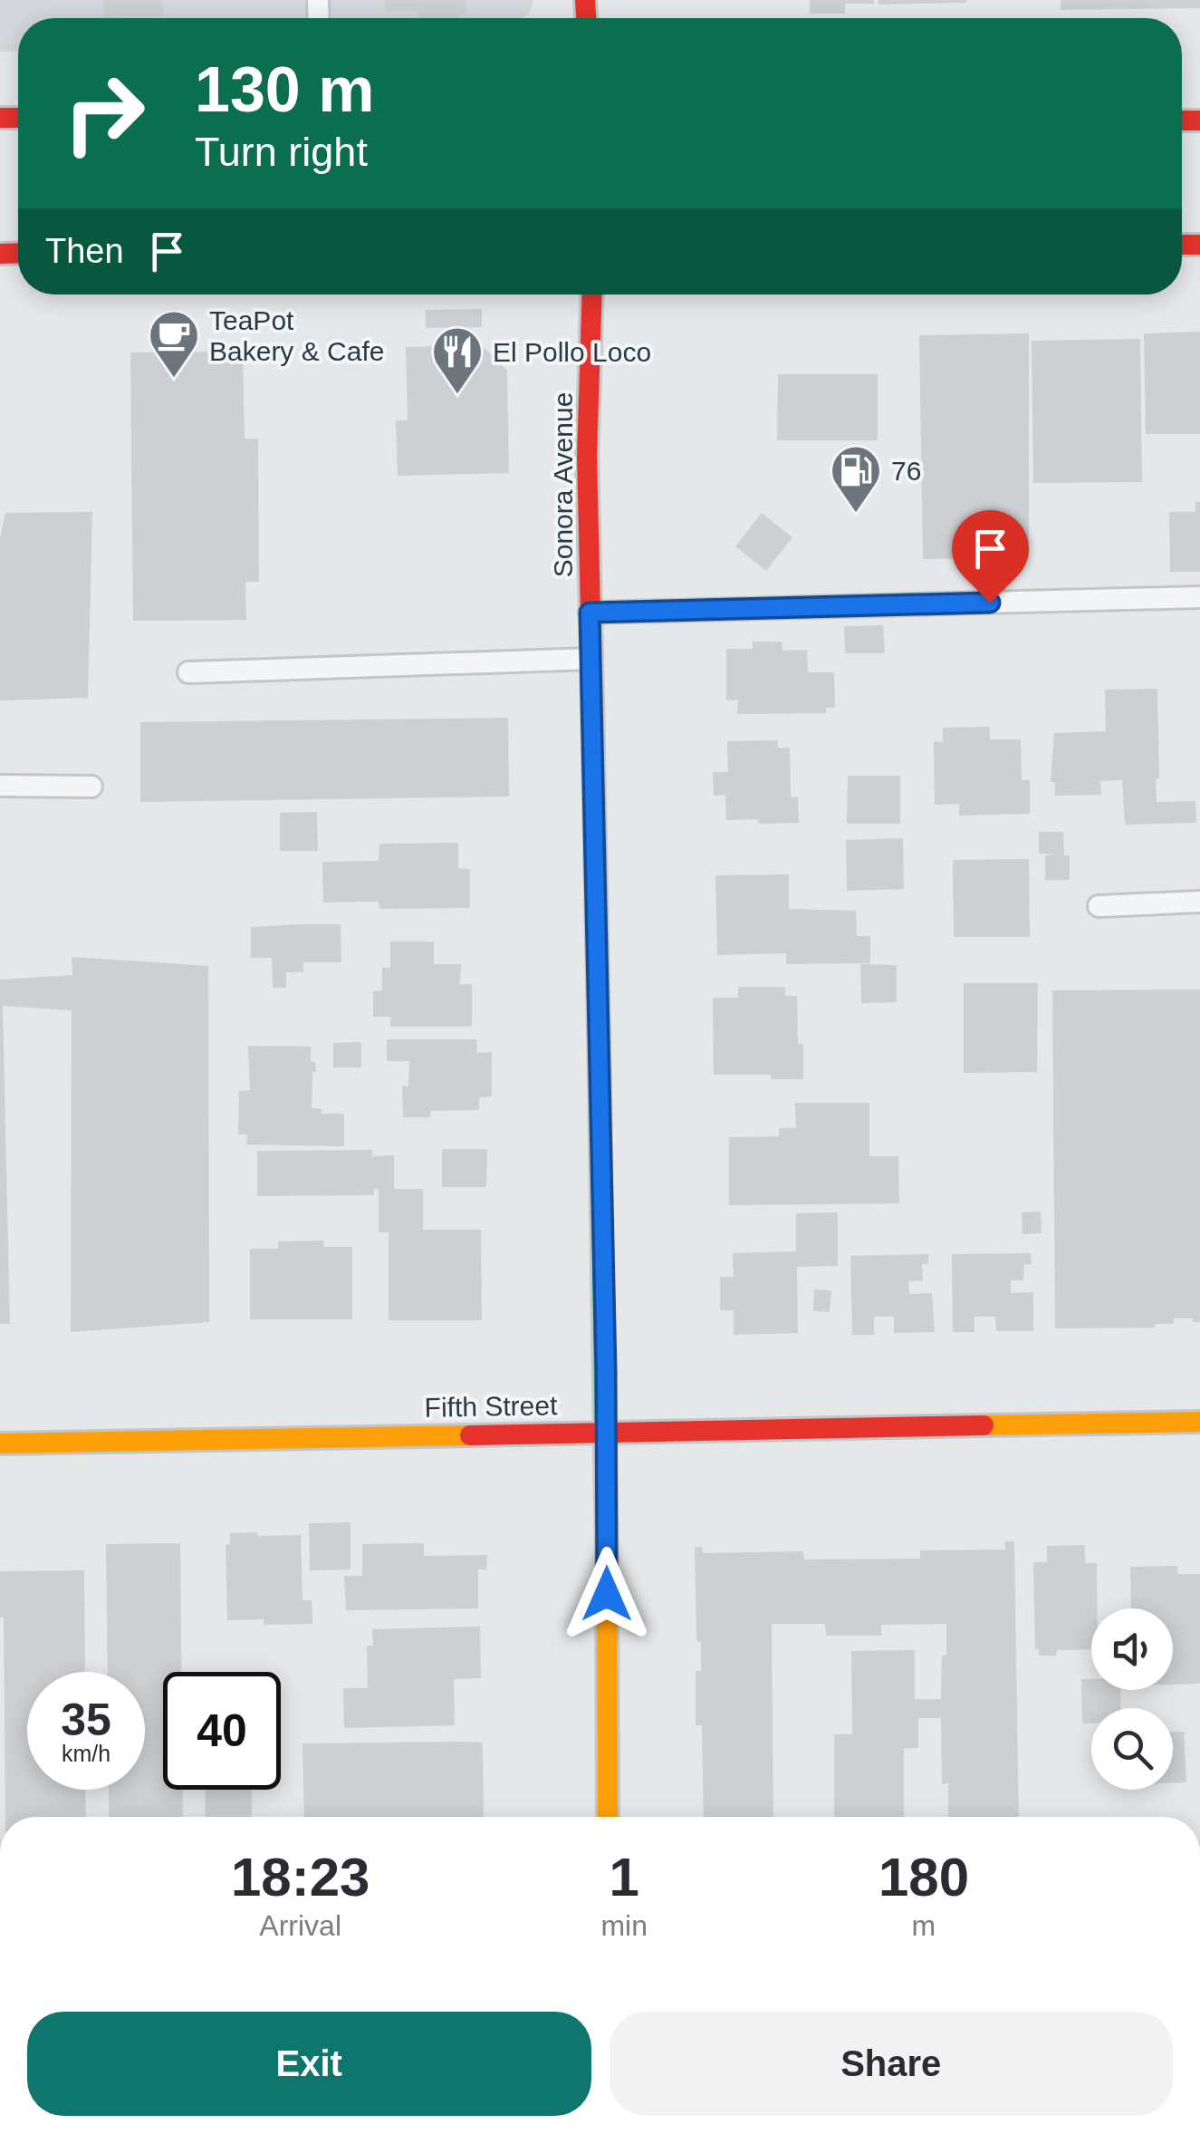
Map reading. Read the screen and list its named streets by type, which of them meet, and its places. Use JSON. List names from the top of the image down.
{
  "streets": {
    "street": ["Sonora Avenue", "Fifth Street"]
  },
  "crossings": [
    ["Sonora Avenue", "Fifth Street"]
  ],
  "places": {
    "cafe": ["TeaPot Bakery & Cafe"],
    "restaurant": ["El Pollo Loco"],
    "fuel station": ["76"]
  },
  "page": {
    "turn": ["130 m", "Turn right"],
    "then": "Then",
    "speed": "35 km/h",
    "limit": "40",
    "eta": [
      "18:23",
      "Arrival",
      "1",
      "min",
      "180",
      "m"
    ],
    "buttons": ["Exit", "Share"]
  }
}
